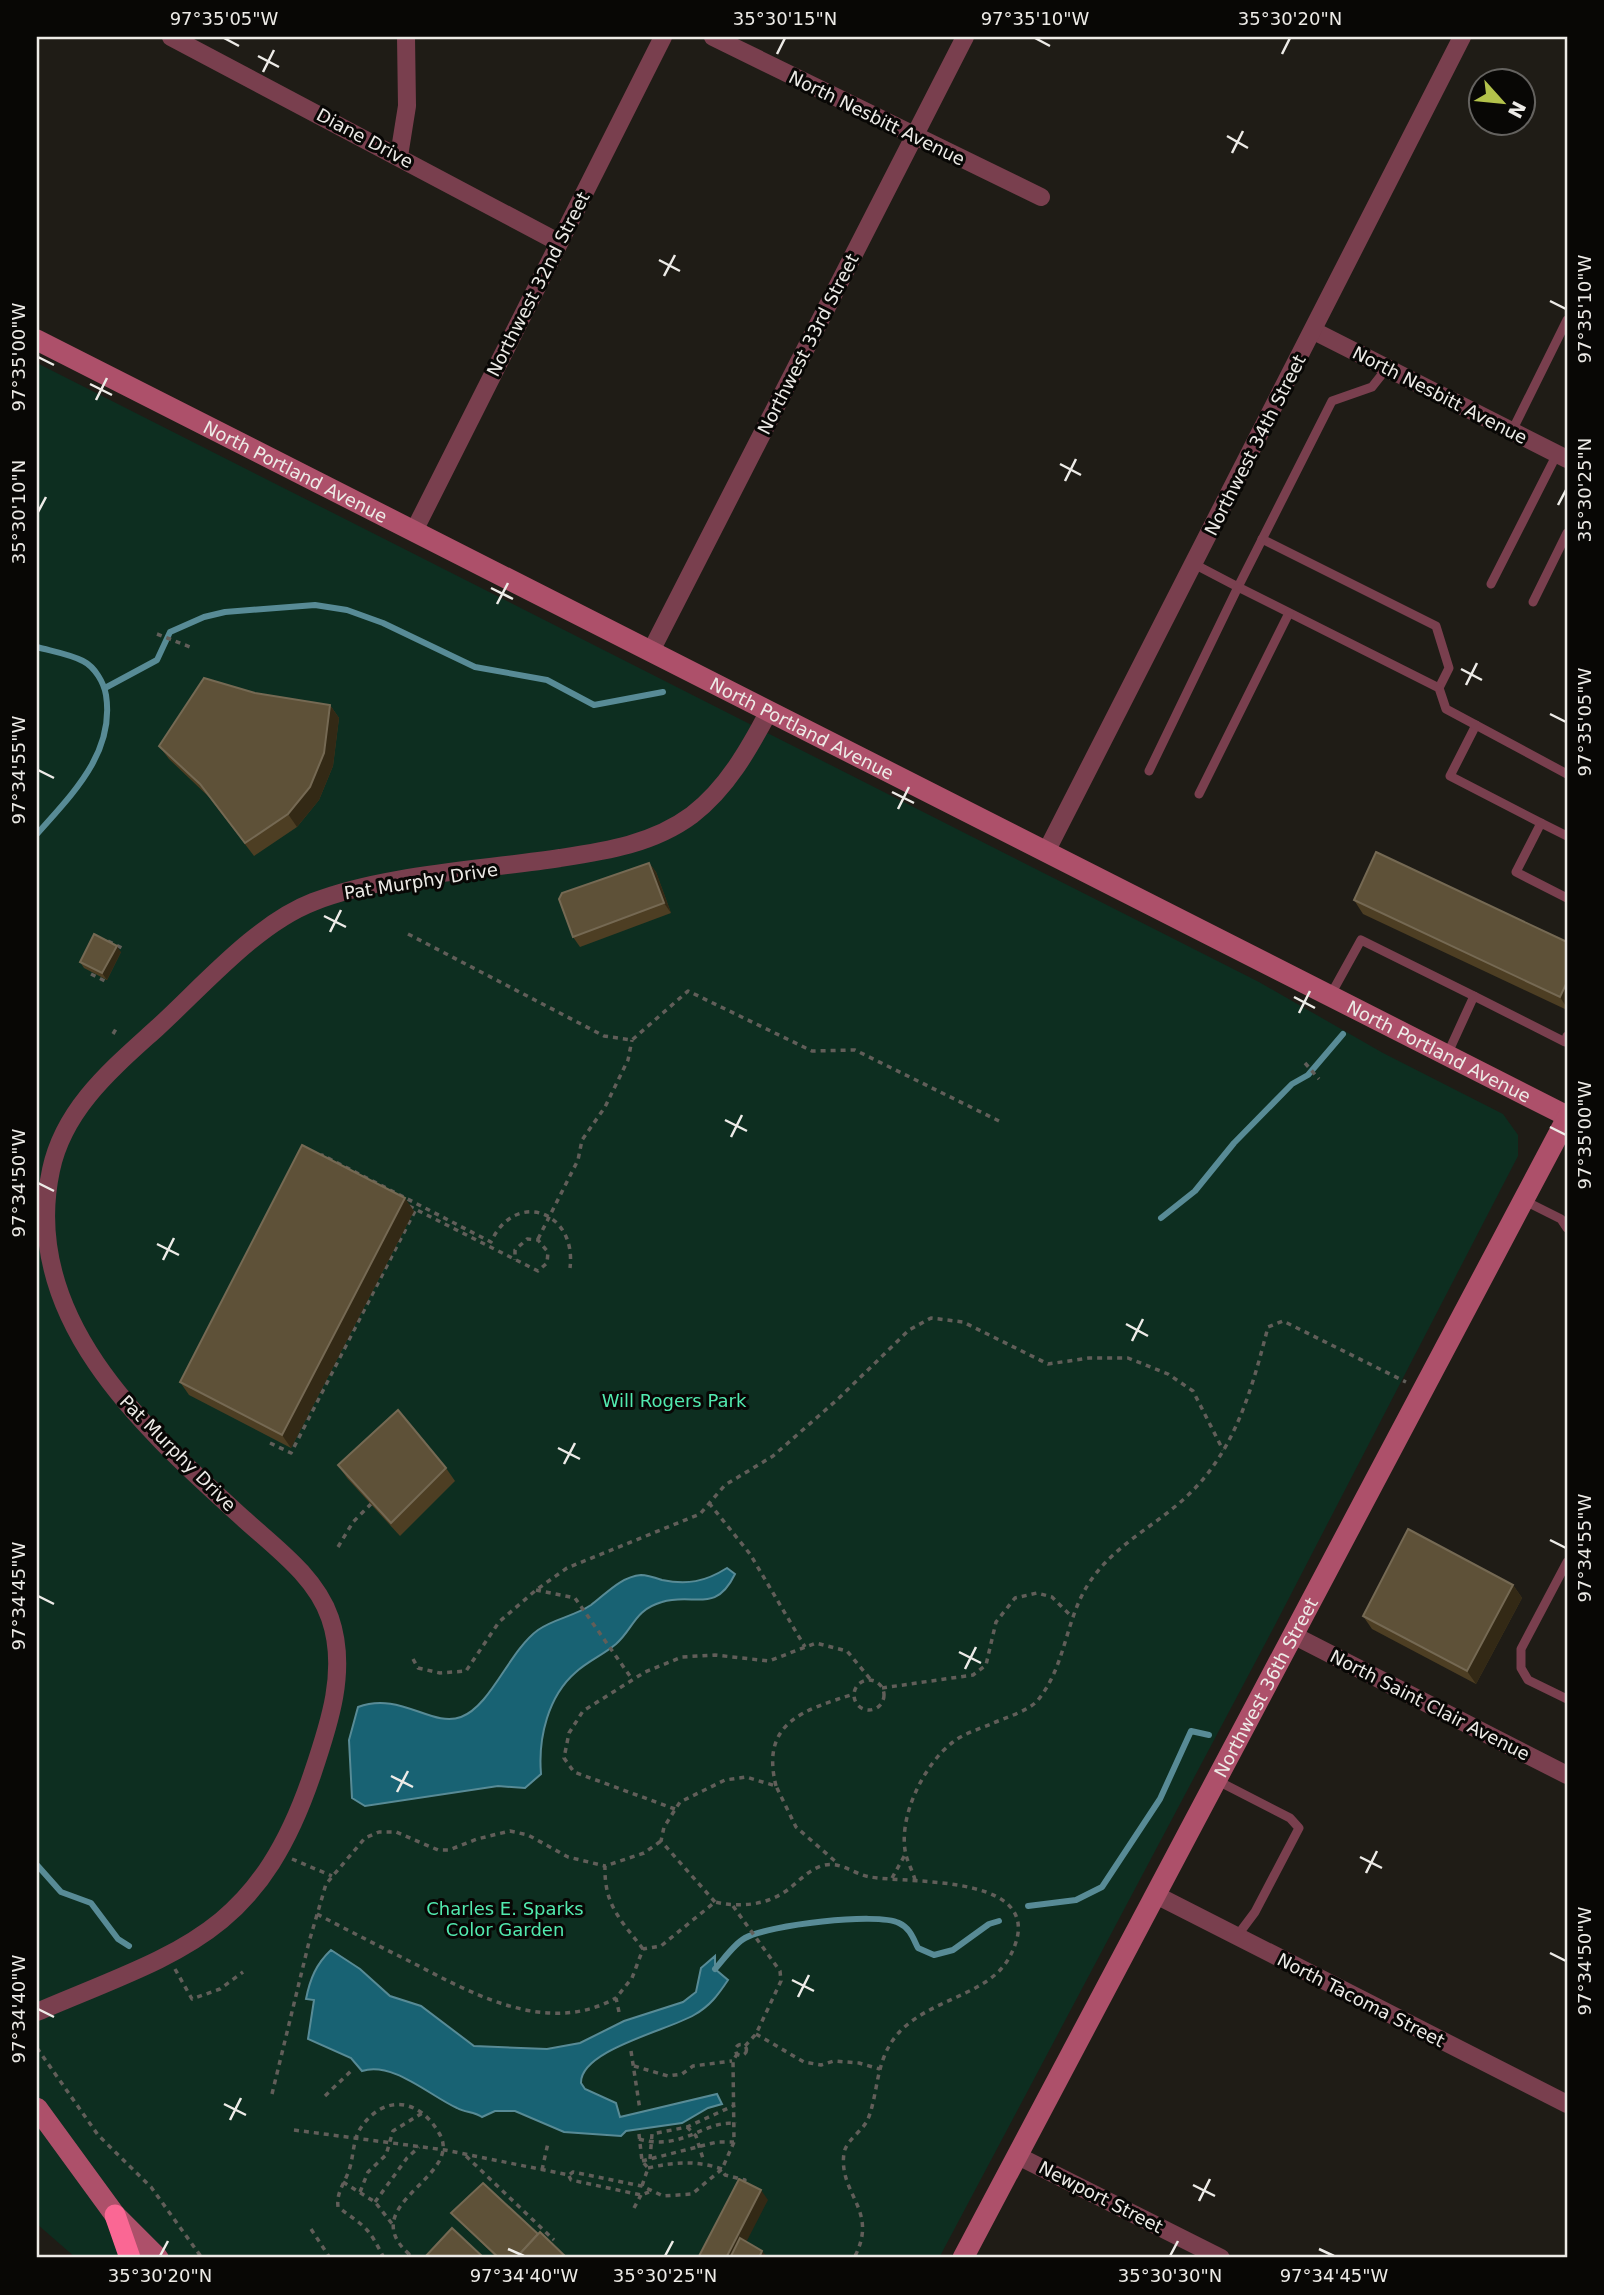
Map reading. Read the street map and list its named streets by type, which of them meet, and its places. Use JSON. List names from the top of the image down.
{
  "streets": {
    "main road": ["North Portland Avenue", "Northwest 36th Street"],
    "street": [
      "North Nesbitt Avenue",
      "Diane Drive",
      "Northwest 32nd Street",
      "Northwest 33rd Street",
      "Northwest 34th Street",
      "Pat Murphy Drive",
      "North Saint Clair Avenue",
      "North Tacoma Street",
      "Newport Street"
    ]
  },
  "crossings": [
    ["North Nesbitt Avenue", "Northwest 33rd Street"],
    ["North Nesbitt Avenue", "Northwest 34th Street"],
    ["Diane Drive", "Northwest 32nd Street"],
    ["Northwest 32nd Street", "North Portland Avenue"],
    ["Northwest 33rd Street", "North Portland Avenue"],
    ["Northwest 34th Street", "North Portland Avenue"],
    ["North Portland Avenue", "Pat Murphy Drive"],
    ["North Portland Avenue", "Northwest 36th Street"],
    ["Northwest 36th Street", "North Saint Clair Avenue"],
    ["Northwest 36th Street", "North Tacoma Street"],
    ["Northwest 36th Street", "Newport Street"]
  ],
  "parks": ["Will Rogers Park", "Charles E. Sparks Color Garden"],
  "north": "bottom right",
  "coordinates": [
    "97°35'05\"W",
    "35°30'15\"N",
    "97°35'10\"W",
    "35°30'20\"N",
    "97°35'00\"W",
    "35°30'25\"N",
    "35°30'10\"N",
    "97°34'55\"W",
    "97°34'50\"W",
    "97°34'45\"W",
    "97°34'40\"W",
    "35°30'30\"N"
  ]
}
